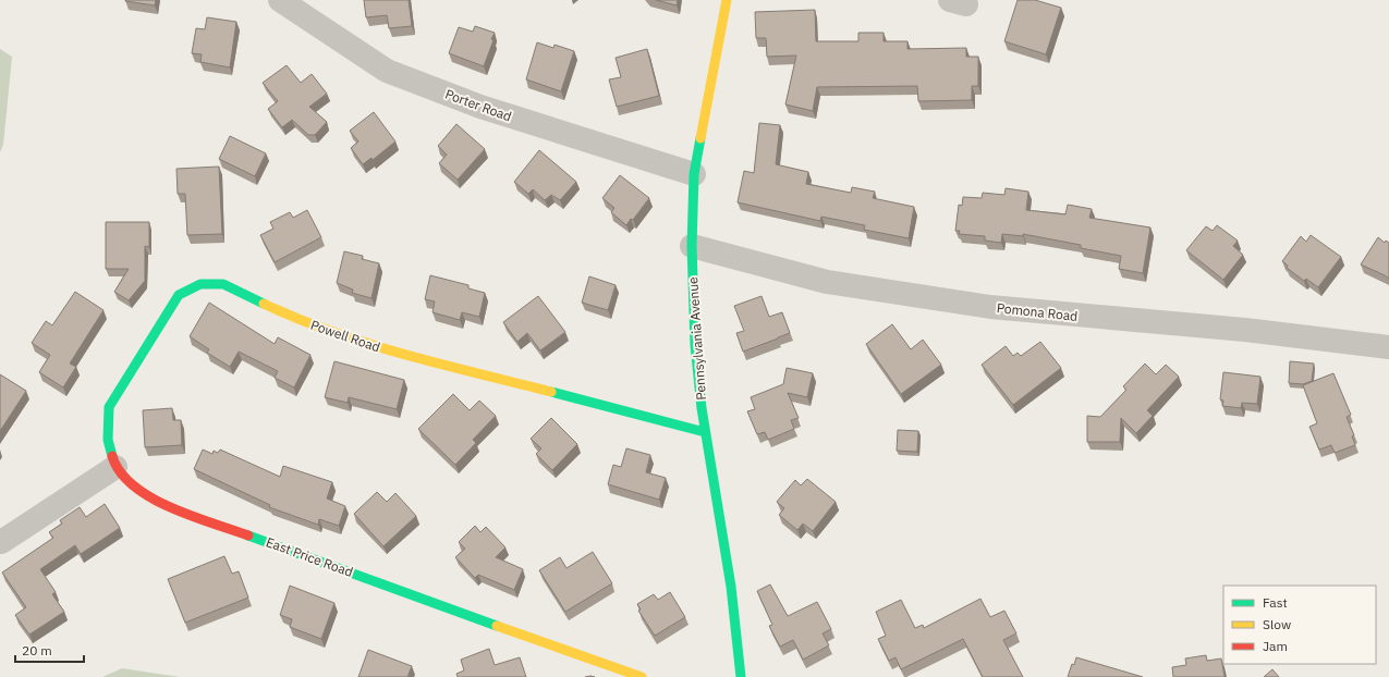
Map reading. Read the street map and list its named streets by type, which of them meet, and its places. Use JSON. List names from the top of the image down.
{
  "streets": {
    "street": [
      "Porter Road",
      "Pomona Road",
      "Powell Road",
      "Pennsylvania Avenue",
      "East Price Road"
    ]
  },
  "crossings": [
    ["Porter Road", "Pennsylvania Avenue"],
    ["Pomona Road", "Pennsylvania Avenue"],
    ["Powell Road", "Pennsylvania Avenue"],
    ["Powell Road", "East Price Road"]
  ],
  "legend": ["Fast", "Slow", "Jam"],
  "scale_bar": "20 m"
}
